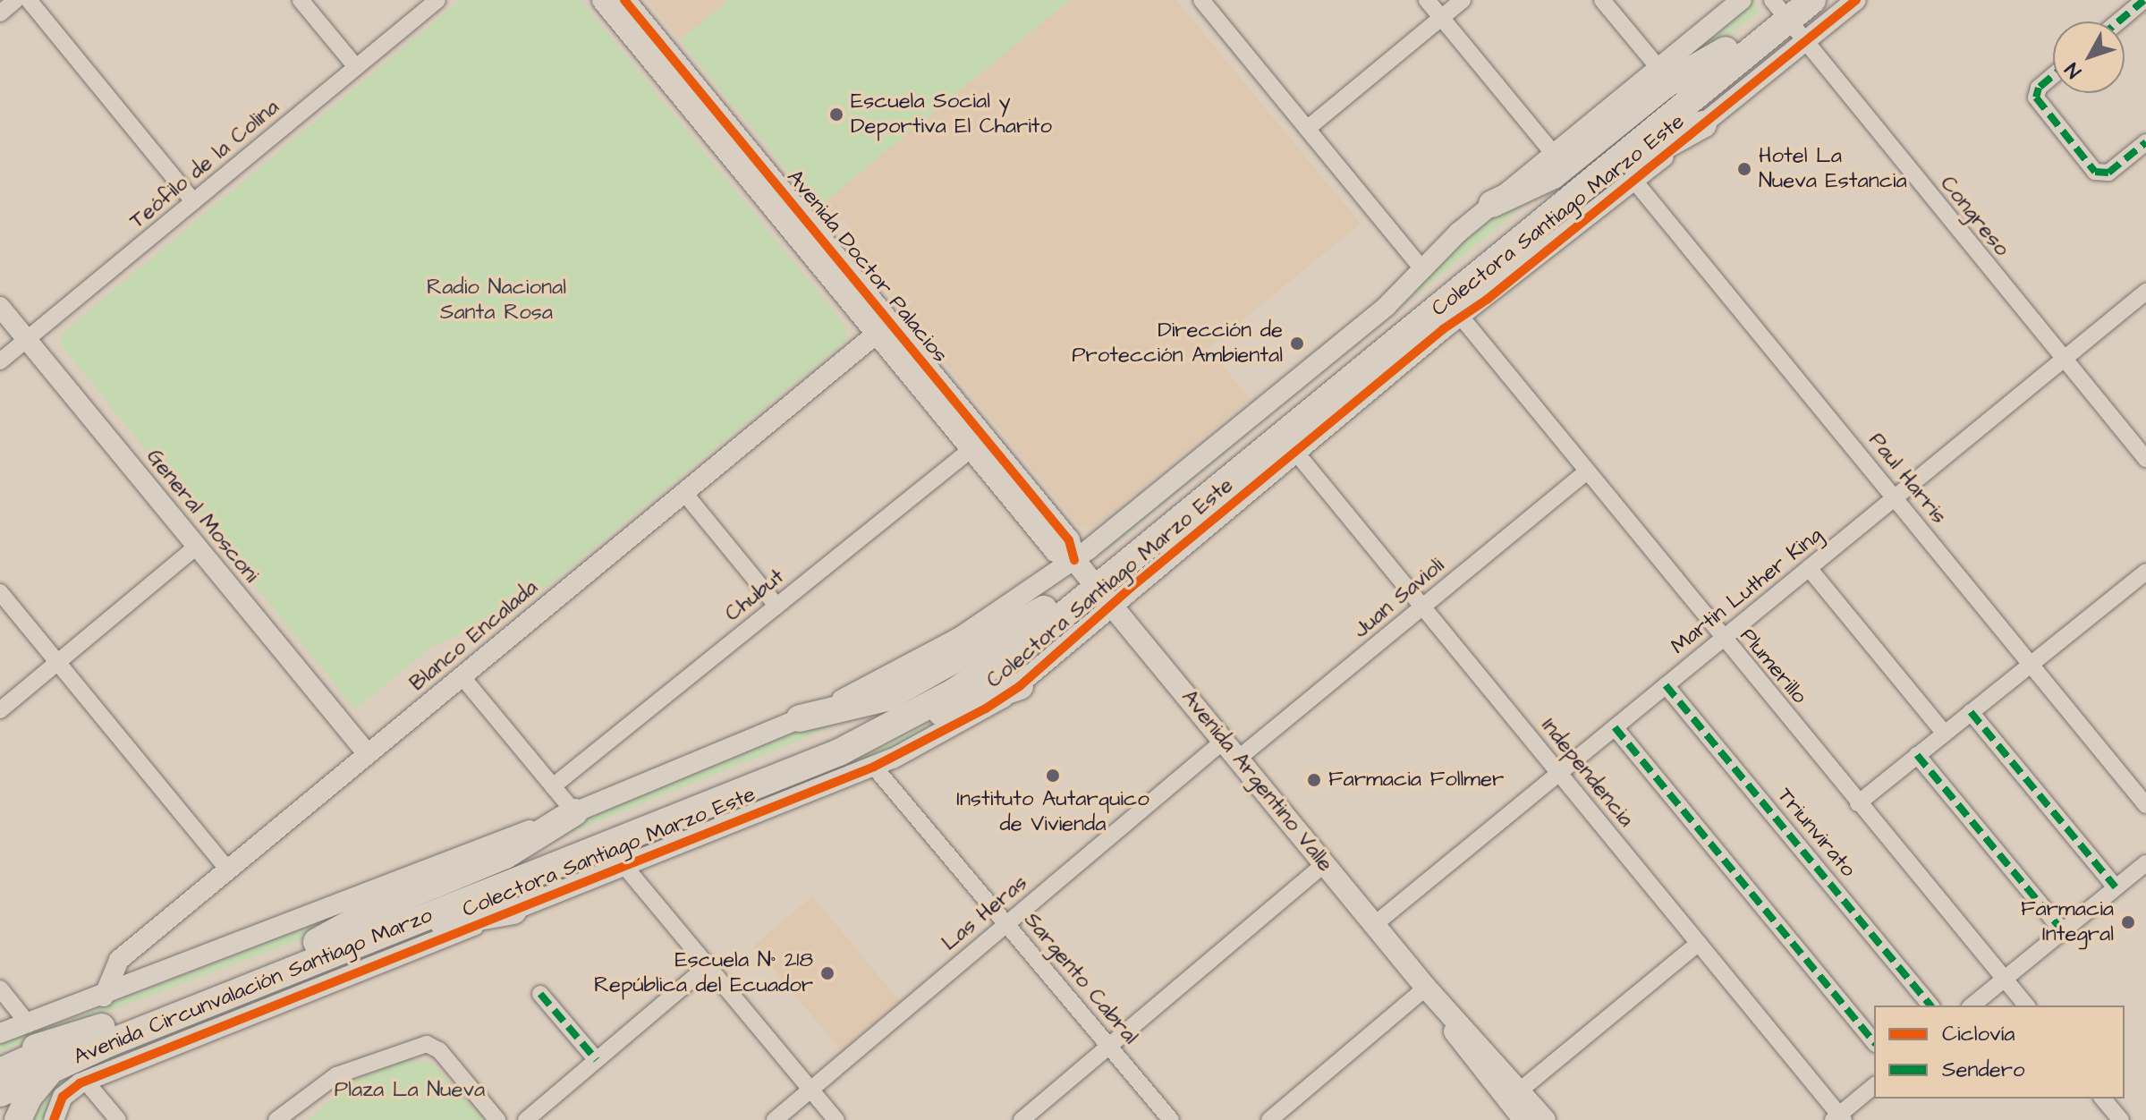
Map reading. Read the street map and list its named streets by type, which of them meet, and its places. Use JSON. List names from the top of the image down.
{
  "streets": {
    "highway": ["Avenida Circunvalación Santiago Marzo"],
    "main road": ["Avenida Doctor Palacios", "Avenida Argentino Valle"],
    "street": [
      "Teófilo de la Colina",
      "Colectora Santiago Marzo Este",
      "Congreso",
      "Paul Harris",
      "General Mosconi",
      "Martin Luther King",
      "Chubut",
      "Juan Savioli",
      "Blanco Encalada",
      "Plumerillo",
      "Independencia",
      "Triunvirato",
      "Las Heras",
      "Sargento Cabral"
    ]
  },
  "crossings": [
    ["Teófilo de la Colina", "General Mosconi"],
    ["Colectora Santiago Marzo Este", "Congreso"],
    ["Colectora Santiago Marzo Este", "Avenida Doctor Palacios"],
    ["Colectora Santiago Marzo Este", "Paul Harris"],
    ["Colectora Santiago Marzo Este", "Blanco Encalada"],
    ["Colectora Santiago Marzo Este", "Plumerillo"],
    ["Colectora Santiago Marzo Este", "Independencia"],
    ["Colectora Santiago Marzo Este", "Avenida Argentino Valle"],
    ["Colectora Santiago Marzo Este", "Sargento Cabral"],
    ["Colectora Santiago Marzo Este", "Avenida Circunvalación Santiago Marzo"],
    ["Congreso", "Martin Luther King"],
    ["Congreso", "Avenida Circunvalación Santiago Marzo"],
    ["Avenida Doctor Palacios", "Chubut"],
    ["Avenida Doctor Palacios", "Blanco Encalada"],
    ["Avenida Doctor Palacios", "Avenida Argentino Valle"],
    ["Avenida Doctor Palacios", "Avenida Circunvalación Santiago Marzo"],
    ["Paul Harris", "Martin Luther King"],
    ["General Mosconi", "Blanco Encalada"],
    ["Martin Luther King", "Plumerillo"],
    ["Martin Luther King", "Independencia"],
    ["Martin Luther King", "Avenida Argentino Valle"],
    ["Martin Luther King", "Triunvirato"],
    ["Juan Savioli", "Plumerillo"],
    ["Juan Savioli", "Independencia"],
    ["Juan Savioli", "Avenida Argentino Valle"],
    ["Plumerillo", "Avenida Circunvalación Santiago Marzo"],
    ["Avenida Argentino Valle", "Las Heras"],
    ["Avenida Argentino Valle", "Avenida Circunvalación Santiago Marzo"],
    ["Las Heras", "Sargento Cabral"]
  ],
  "parks": ["Radio Nacional Santa Rosa", "Plaza La Nueva"],
  "places": [
    "Escuela Social y Deportiva El Charito",
    "Hotel La Nueva Estancia",
    "Dirección de Protección Ambiental",
    "Instituto Autarquico de Vivienda",
    "Farmacia Follmer",
    "Farmacia Integral",
    "Escuela N° 218 República del Ecuador"
  ],
  "legend": ["Ciclovía", "Sendero"],
  "north": "bottom left"
}
